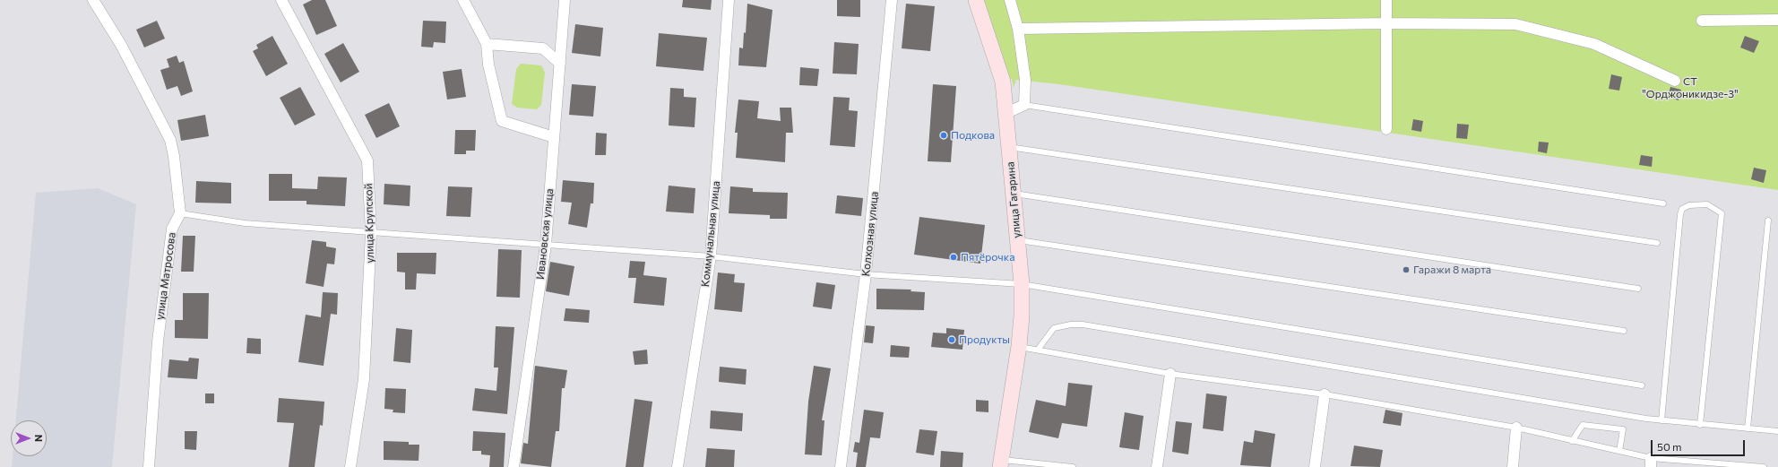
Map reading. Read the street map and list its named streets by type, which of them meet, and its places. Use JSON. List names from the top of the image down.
{
  "streets": {
    "main road": ["улица Гагарина"],
    "street": [
      "улица Крупской",
      "Ивановская улица",
      "Коммунальная улица",
      "Колхозная улица",
      "улица Матросова"
    ]
  },
  "parks": ["СТ \"Орджоникидзе-3\""],
  "places": [
    "Подкова",
    "Пятёрочка",
    "Гаражи 8 марта",
    "Продукты"
  ],
  "scale_bar": "50 m",
  "north": "right"
}
